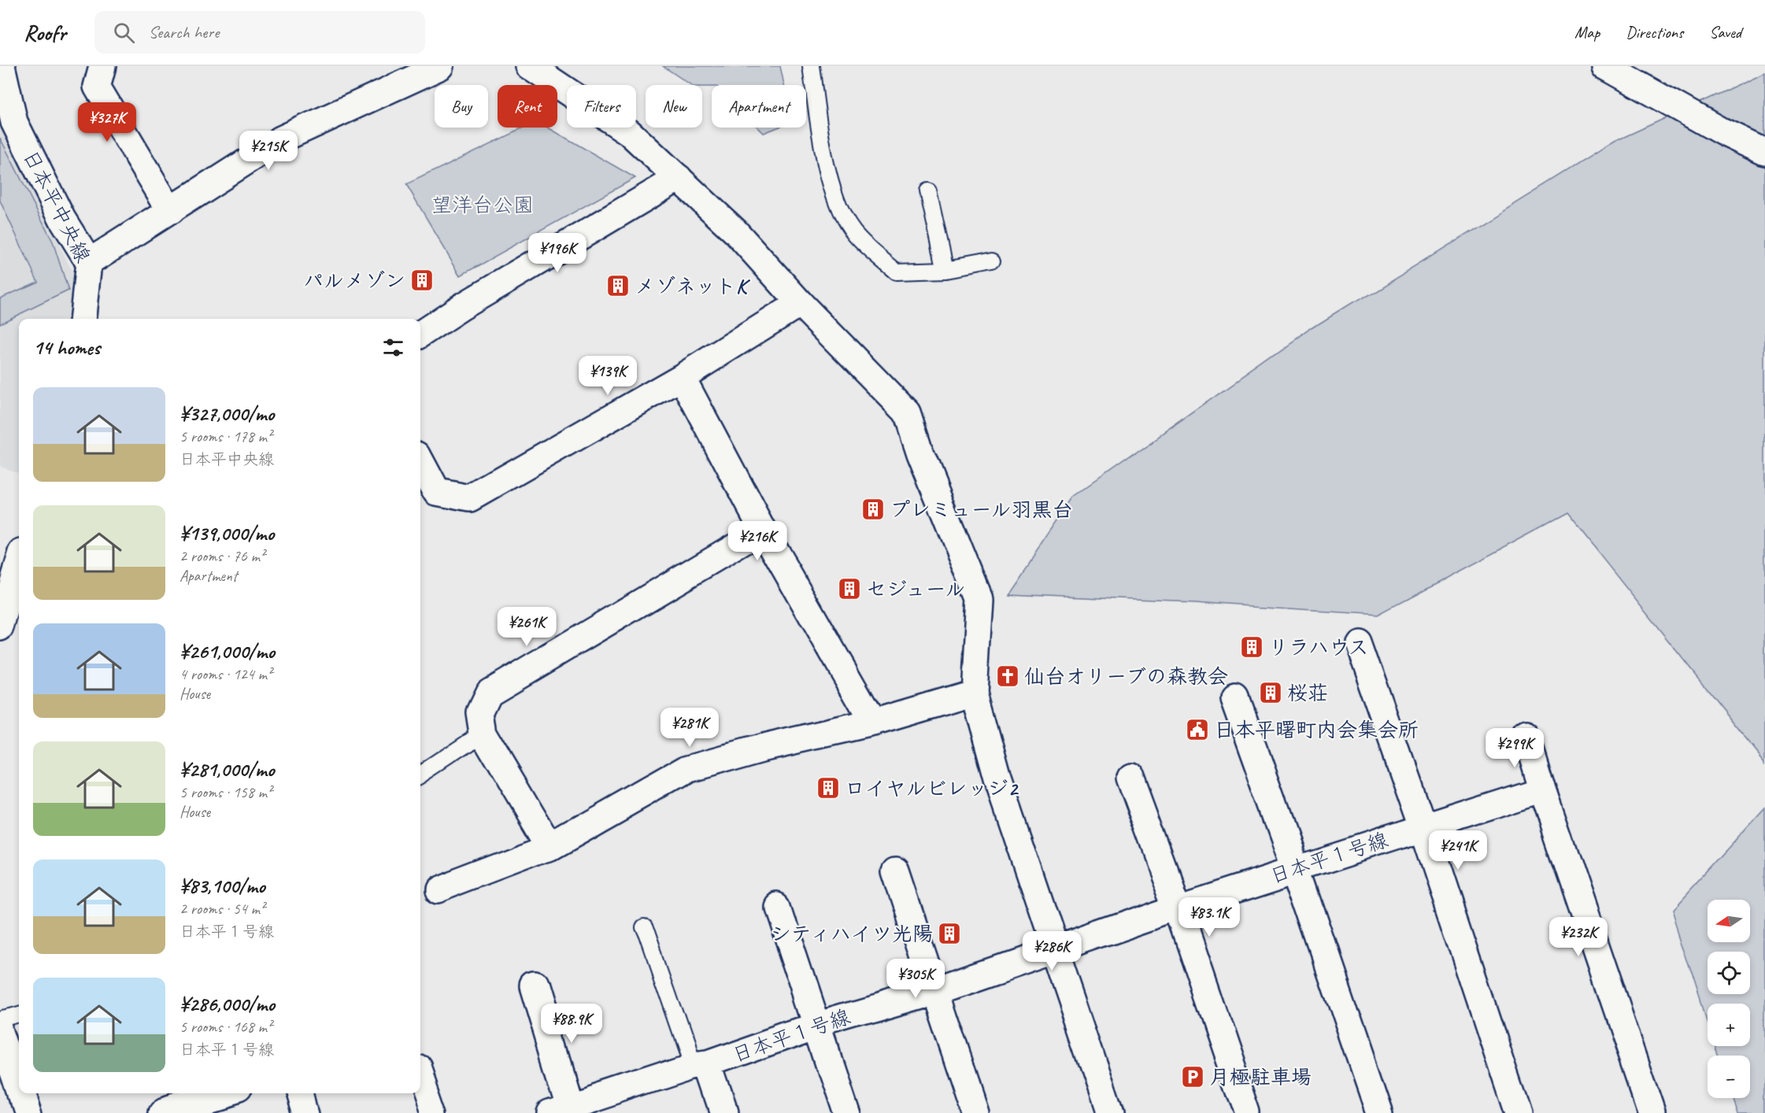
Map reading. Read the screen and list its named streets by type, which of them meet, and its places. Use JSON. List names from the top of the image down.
{
  "streets": {
    "street": ["日本平中央線", "日本平１号線"]
  },
  "parks": ["望洋台公園"],
  "places": {
    "building": [
      "パルメゾン",
      "メゾネットK",
      "プレミュール羽黒台",
      "セジュール",
      "リラハウス",
      "桜荘",
      "ロイヤルビレッジ2",
      "シティハイツ光陽"
    ],
    "church": ["仙台オリーブの森教会"],
    "public building": ["日本平曙町内会集会所"],
    "parking": ["月極駐車場"]
  },
  "north": "left",
  "page": {
    "header": "Roofr",
    "search": "Search here",
    "nav": ["Map", "Directions", "Saved"],
    "chip": [
      "Buy",
      "Rent",
      "Filters",
      "New",
      "Apartment"
    ],
    "price": [
      "¥327K",
      "¥215K",
      "¥196K",
      "¥139K",
      "¥216K",
      "¥261K",
      "¥281K",
      "¥299K",
      "¥241K",
      "¥83.1K",
      "¥232K",
      "¥286K",
      "¥305K",
      "¥88.9K"
    ],
    "heading": "14 homes",
    "list": [
      {
        "name": "¥327,000/mo",
        "note": "5 rooms · 178 m² · 日本平中央線"
      },
      {
        "name": "¥139,000/mo",
        "note": "2 rooms · 76 m² · Apartment"
      },
      {
        "name": "¥261,000/mo",
        "note": "4 rooms · 124 m² · House"
      },
      {
        "name": "¥281,000/mo",
        "note": "5 rooms · 158 m² · House"
      },
      {
        "name": "¥83,100/mo",
        "note": "2 rooms · 54 m² · 日本平１号線"
      },
      {
        "name": "¥286,000/mo",
        "note": "5 rooms · 168 m² · 日本平１号線"
      }
    ],
    "map_buttons": ["+", "−"]
  }
}
